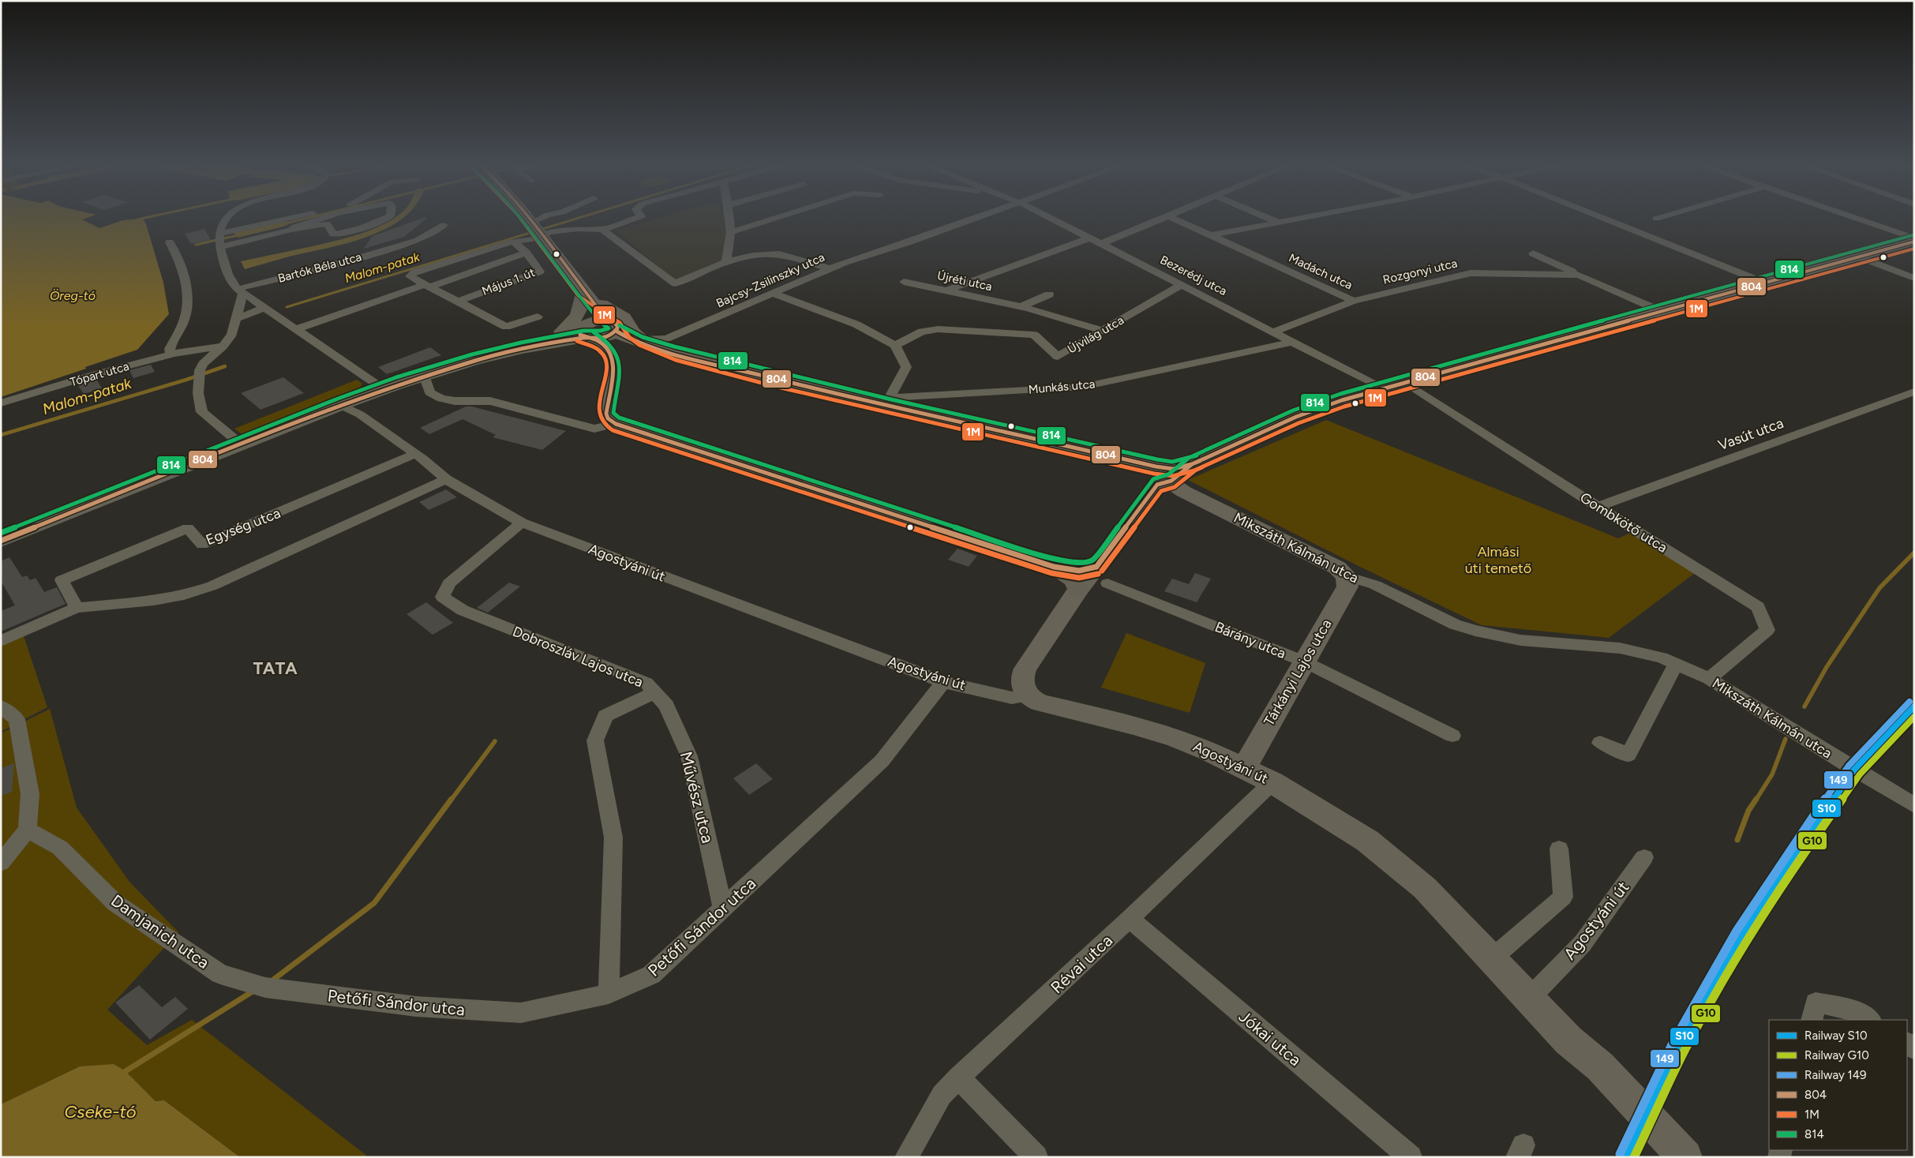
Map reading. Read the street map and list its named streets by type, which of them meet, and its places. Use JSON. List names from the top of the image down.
{
  "streets": {
    "main road": ["Mikszáth Kálmán utca", "Agostyáni út", "Tárkányi Lajos utca"],
    "street": [
      "Bartók Béla utca",
      "Madách utca",
      "Rozgonyi utca",
      "Bezerédj utca",
      "Bajcsy-Zsilinszky utca",
      "Újréti utca",
      "Május 1. út",
      "Újvilág utca",
      "Tópart utca",
      "Munkás utca",
      "Vasút utca",
      "Gombkötő utca",
      "Egység utca",
      "Bárány utca",
      "Dobroszláv Lajos utca",
      "Művész utca",
      "Petőfi Sándor utca",
      "Damjanich utca",
      "Révai utca",
      "Jókai utca"
    ]
  },
  "crossings": [
    ["Madách utca", "Rozgonyi utca"],
    ["Rozgonyi utca", "Bezerédj utca"],
    ["Bezerédj utca", "Újvilág utca"],
    ["Bezerédj utca", "Munkás utca"],
    ["Újréti utca", "Újvilág utca"],
    ["Vasút utca", "Gombkötő utca"],
    ["Gombkötő utca", "Mikszáth Kálmán utca"],
    ["Egység utca", "Agostyáni út"],
    ["Mikszáth Kálmán utca", "Tárkányi Lajos utca"],
    ["Agostyáni út", "Dobroszláv Lajos utca"],
    ["Agostyáni út", "Tárkányi Lajos utca"],
    ["Agostyáni út", "Petőfi Sándor utca"],
    ["Agostyáni út", "Révai utca"],
    ["Bárány utca", "Tárkányi Lajos utca"],
    ["Dobroszláv Lajos utca", "Művész utca"],
    ["Dobroszláv Lajos utca", "Petőfi Sándor utca"],
    ["Művész utca", "Petőfi Sándor utca"],
    ["Petőfi Sándor utca", "Damjanich utca"],
    ["Révai utca", "Jókai utca"]
  ],
  "districts": ["TATA"],
  "water": ["Malom-patak", "Öreg-tó", "Cseke-tó"],
  "parks": ["Almási úti temető"],
  "lines": [
    "transit line 804",
    "transit line 1M",
    "transit line 814",
    "rail line 149",
    "rail line S10",
    "rail line G10"
  ],
  "legend": [
    "Railway S10",
    "Railway G10",
    "Railway 149",
    "804",
    "1M",
    "814"
  ]
}
